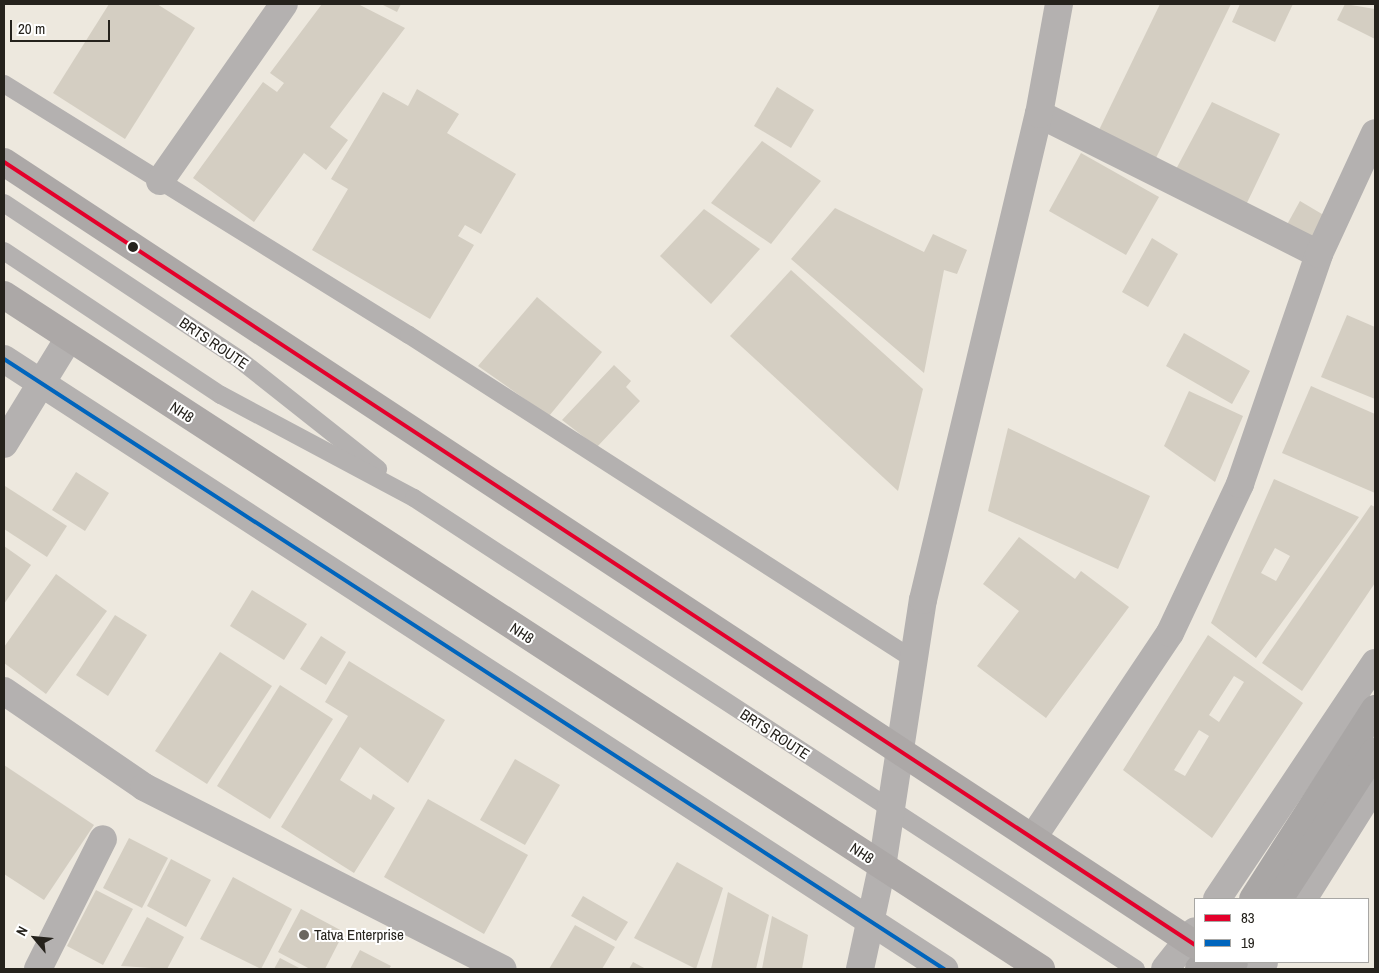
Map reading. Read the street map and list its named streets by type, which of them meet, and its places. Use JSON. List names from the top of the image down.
{
  "streets": {
    "main road": ["NH8"],
    "lane": ["BRTS ROUTE"]
  },
  "places": ["Tatva Enterprise"],
  "lines": ["transit line 83", "transit line 19"],
  "legend": ["83", "19"],
  "scale_bar": "20 m",
  "north": "top left"
}
